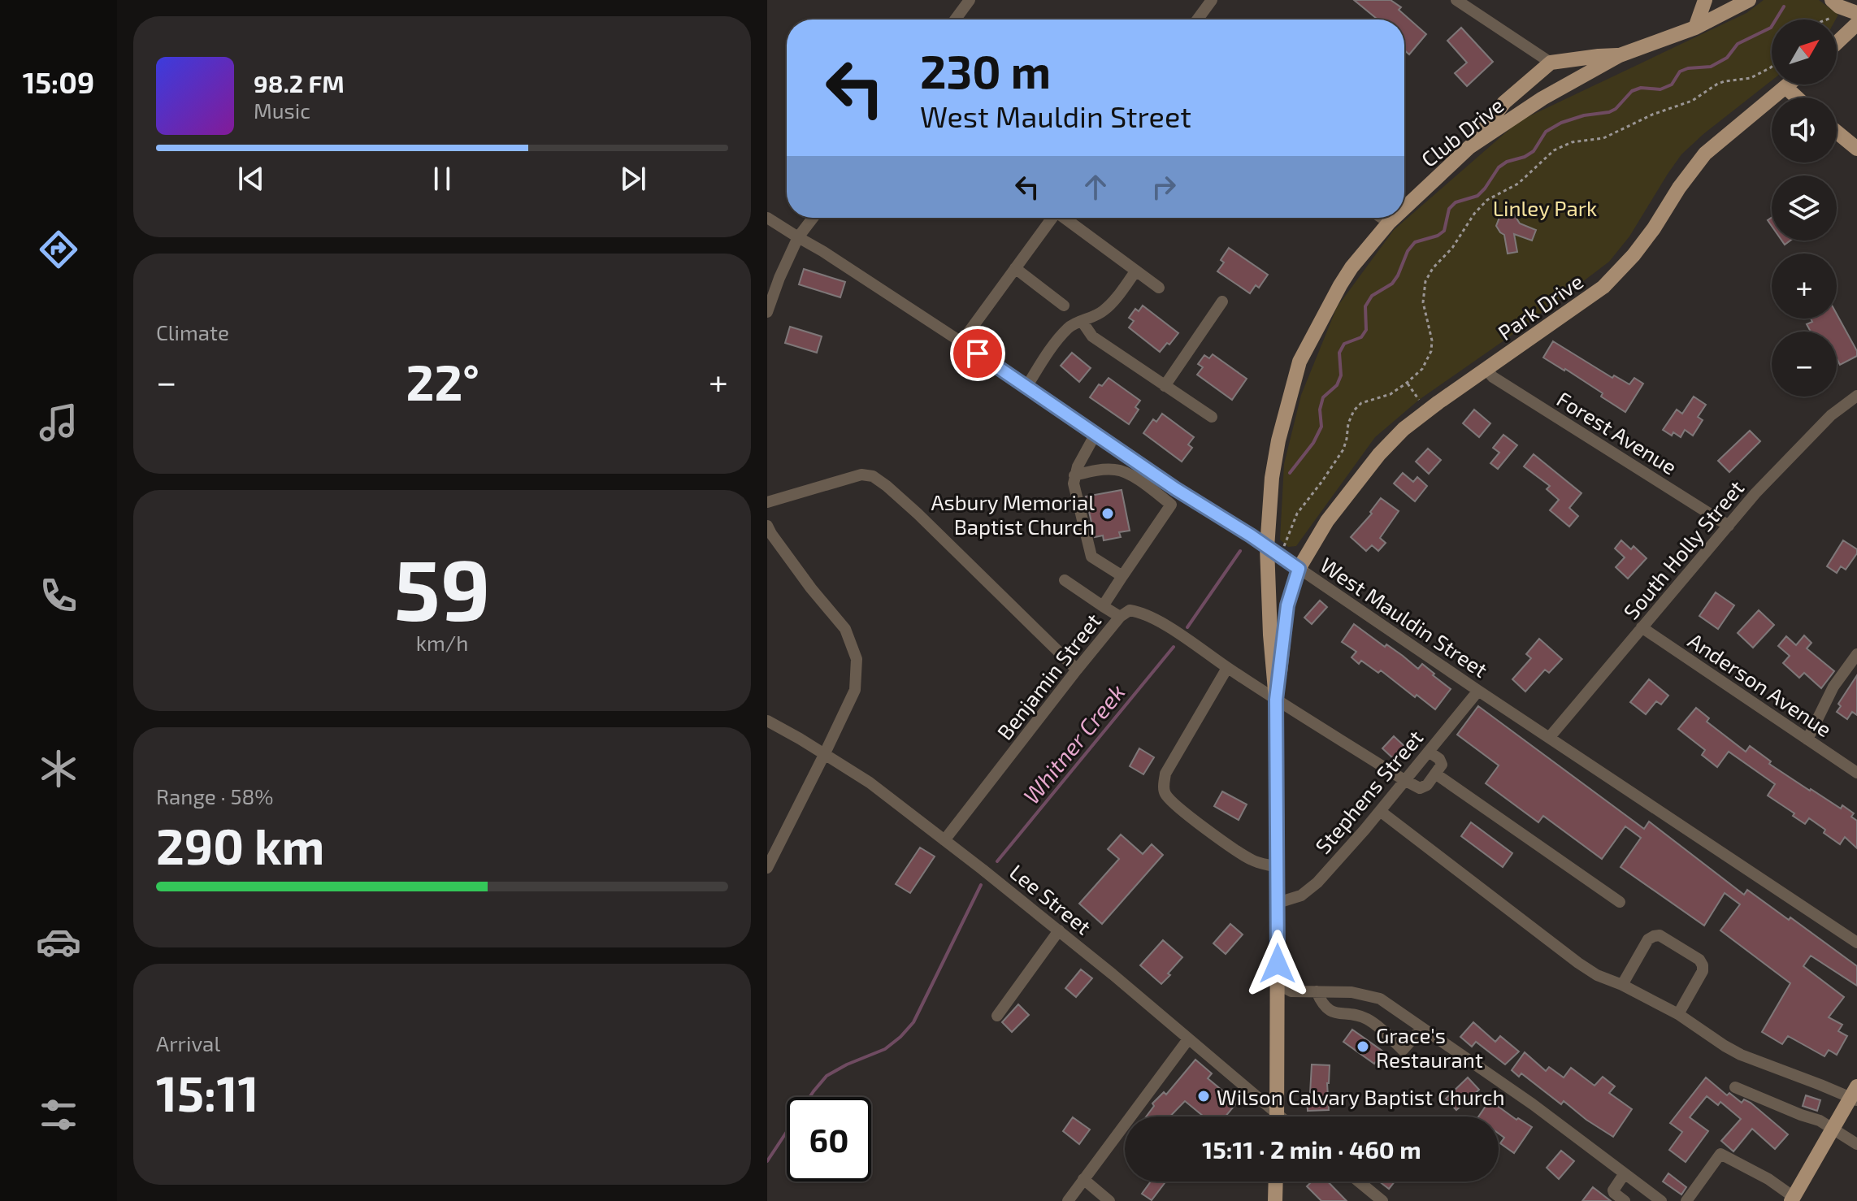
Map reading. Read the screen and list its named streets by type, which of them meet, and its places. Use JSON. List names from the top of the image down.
{
  "streets": {
    "main road": ["Club Drive", "Park Drive"],
    "street": [
      "Forest Avenue",
      "South Holly Street",
      "West Mauldin Street",
      "Benjamin Street",
      "Anderson Avenue",
      "Stephens Street",
      "Lee Street"
    ]
  },
  "crossings": [
    ["Club Drive", "Park Drive"],
    ["Club Drive", "West Mauldin Street"],
    ["Club Drive", "Benjamin Street"],
    ["Park Drive", "Forest Avenue"],
    ["Park Drive", "West Mauldin Street"],
    ["Park Drive", "Benjamin Street"],
    ["Forest Avenue", "South Holly Street"],
    ["South Holly Street", "West Mauldin Street"],
    ["South Holly Street", "Anderson Avenue"],
    ["West Mauldin Street", "Stephens Street"],
    ["Benjamin Street", "Stephens Street"],
    ["Benjamin Street", "Lee Street"]
  ],
  "water": ["Whitner Creek"],
  "parks": ["Linley Park"],
  "places": ["Asbury Memorial Baptist Church", "Grace's Restaurant", "Wilson Calvary Baptist Church"],
  "north": "top right",
  "page": {
    "tabs": "15:09",
    "map_buttons": ["+", "−"],
    "turn": ["230 m", "West Mauldin Street"],
    "song": ["98.2 FM", "Music"],
    "tile": [
      "Climate",
      ["59", "km/h"],
      ["Range · 58%", "290 km"],
      ["Arrival", "15:11"]
    ],
    "heat": ["−", "22°", "+"],
    "limit": "60",
    "trip": "15:11 · 2 min · 460 m"
  }
}
